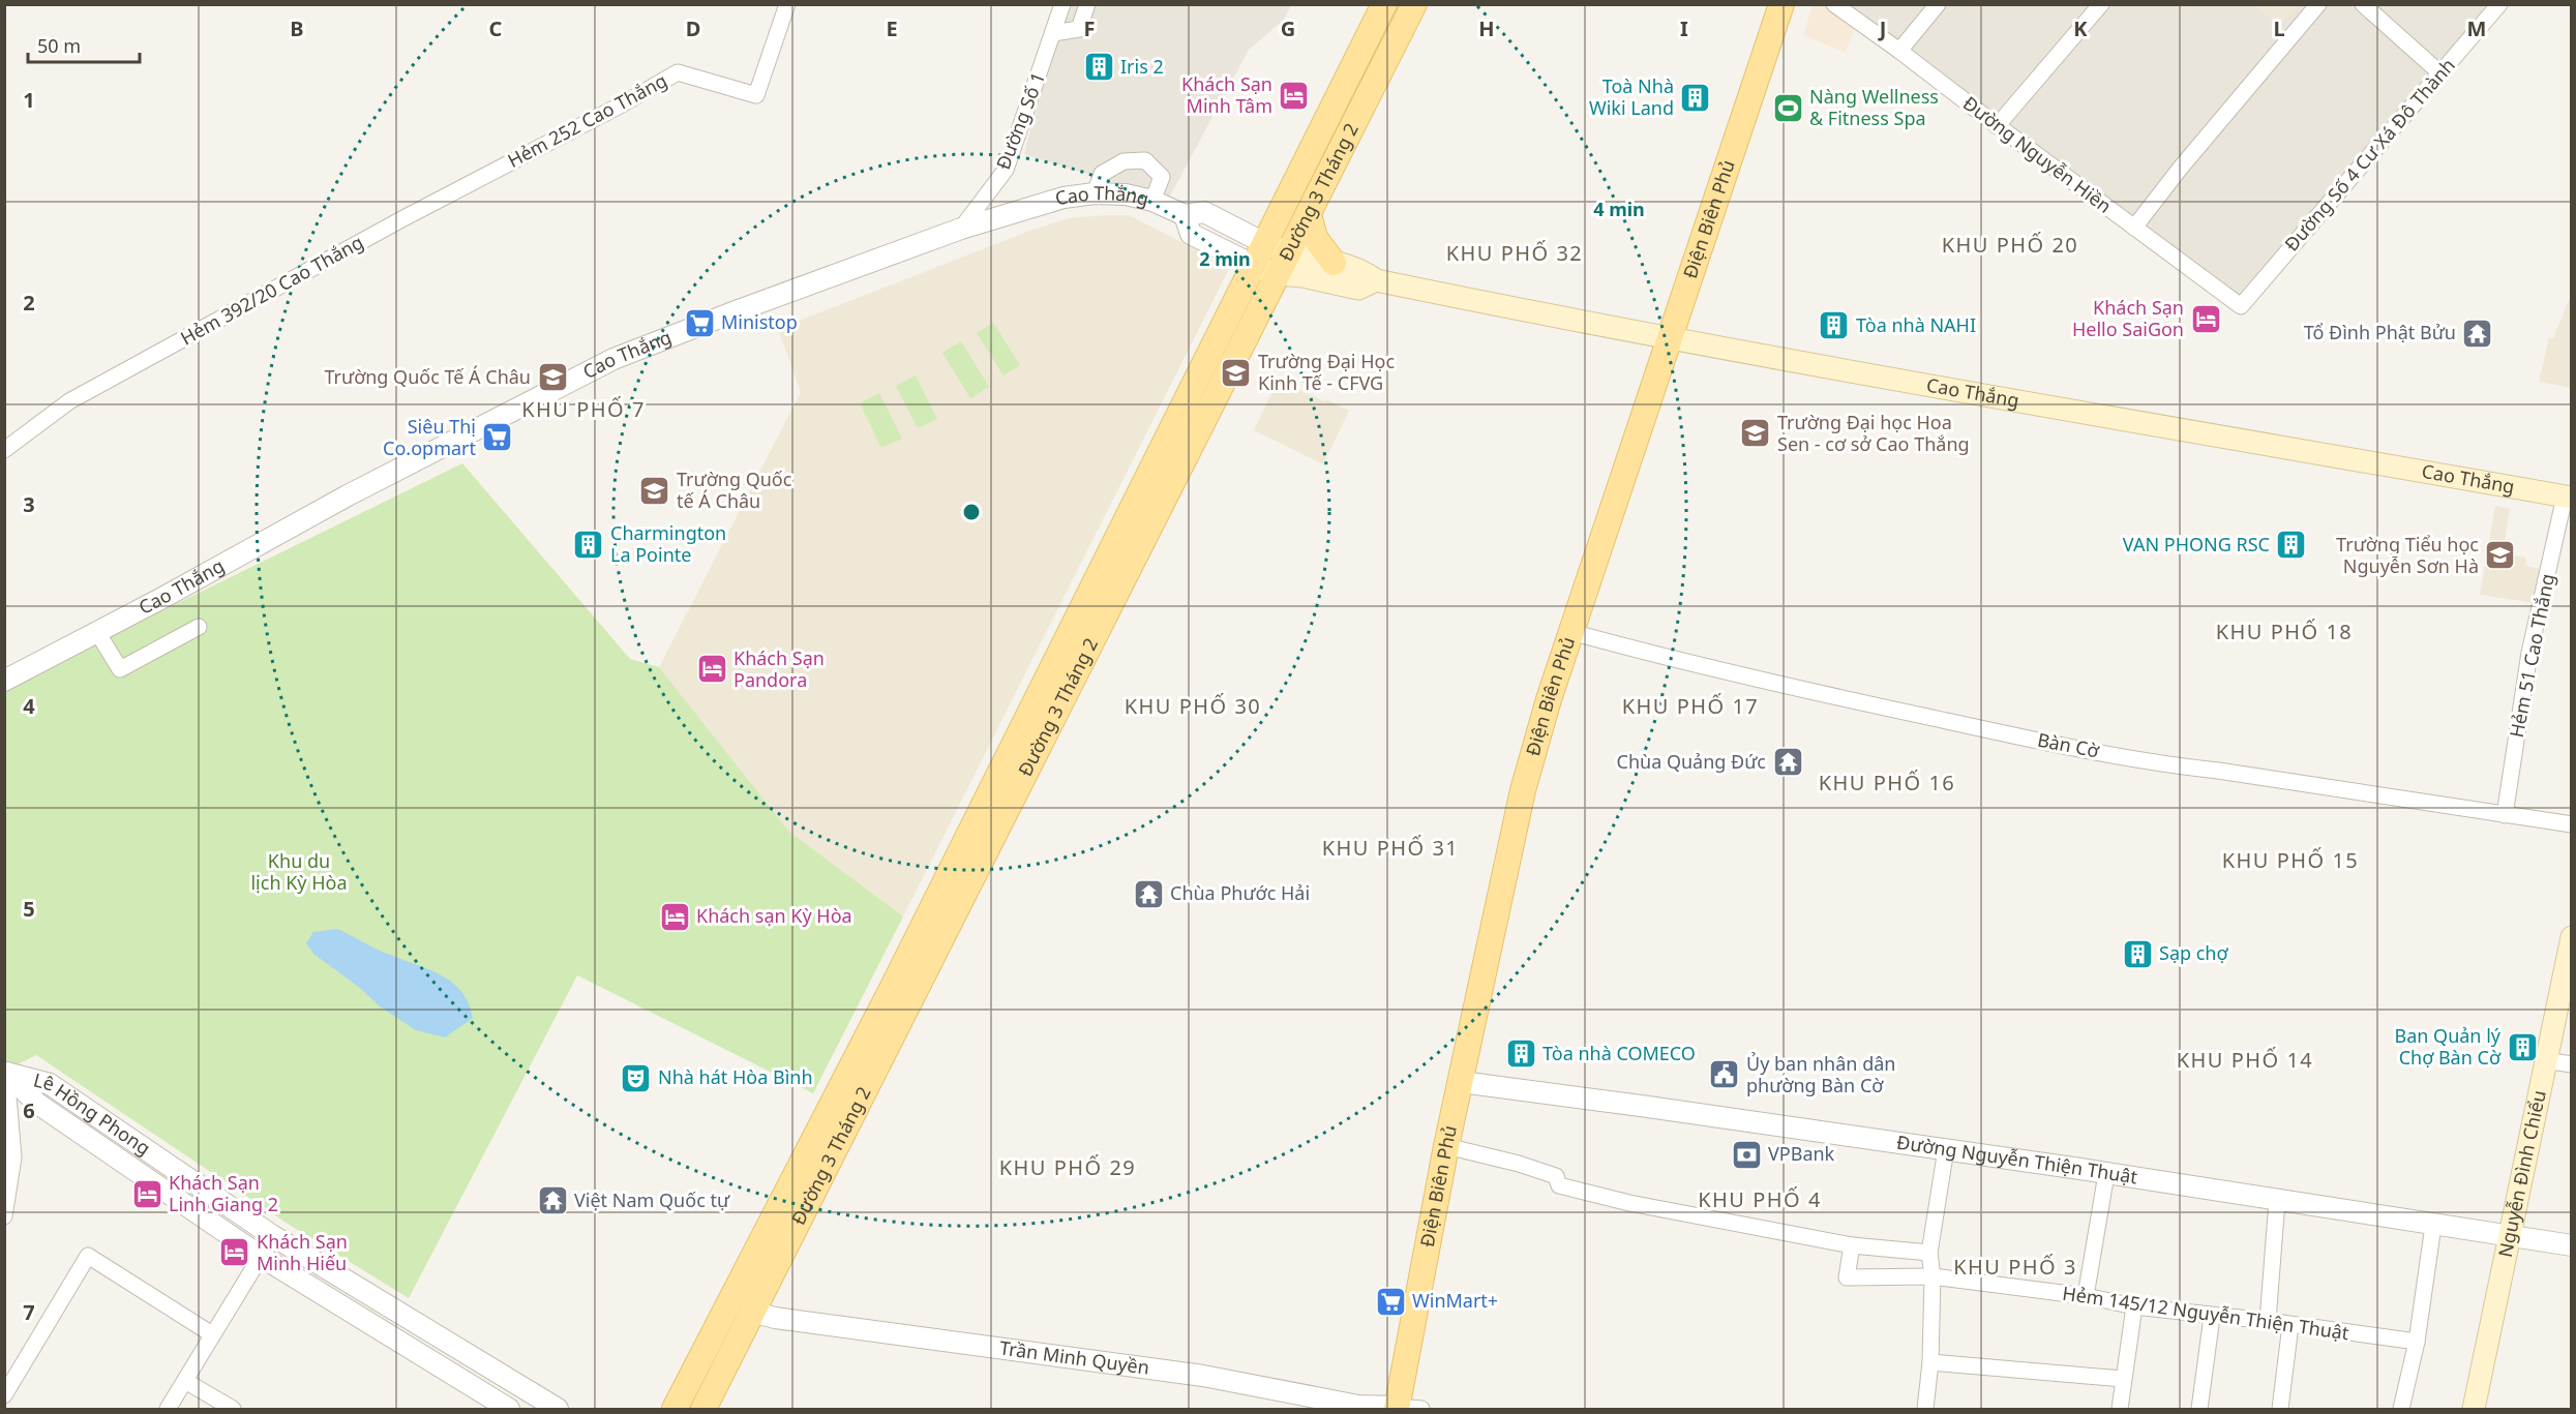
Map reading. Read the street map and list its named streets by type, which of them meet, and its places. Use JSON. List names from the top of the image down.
{
  "streets": {
    "main road": [
      "Đường 3 Tháng 2",
      "Cao Thắng",
      "Điện Biên Phủ",
      "Nguyễn Đình Chiểu"
    ],
    "street": [
      "Hẻm 252 Cao Thắng",
      "Đường Số 1",
      "Đường Nguyễn Hiền",
      "Ðường Số 4 Cư Xá Đô Thành",
      "Hẻm 392/20 Cao Thắng",
      "Hẻm 51 Cao Thắng",
      "Bàn Cờ",
      "Lê Hồng Phong",
      "Đường Nguyễn Thiện Thuật",
      "Hẻm 145/12 Nguyễn Thiện Thuật",
      "Trần Minh Quyền"
    ]
  },
  "crossings": [
    ["Hẻm 252 Cao Thắng", "Hẻm 392/20 Cao Thắng"],
    ["Đường Số 1", "Cao Thắng"],
    ["Đường Nguyễn Hiền", "Ðường Số 4 Cư Xá Đô Thành"],
    ["Đường 3 Tháng 2", "Cao Thắng"],
    ["Đường 3 Tháng 2", "Trần Minh Quyền"],
    ["Cao Thắng", "Điện Biên Phủ"],
    ["Cao Thắng", "Hẻm 51 Cao Thắng"],
    ["Điện Biên Phủ", "Bàn Cờ"],
    ["Điện Biên Phủ", "Đường Nguyễn Thiện Thuật"],
    ["Điện Biên Phủ", "Trần Minh Quyền"],
    ["Hẻm 51 Cao Thắng", "Bàn Cờ"],
    ["Đường Nguyễn Thiện Thuật", "Nguyễn Đình Chiểu"]
  ],
  "districts": [
    "KHU PHỐ 20",
    "KHU PHỐ 32",
    "KHU PHỐ 7",
    "KHU PHỐ 18",
    "KHU PHỐ 30",
    "KHU PHỐ 17",
    "KHU PHỐ 16",
    "KHU PHỐ 31",
    "KHU PHỐ 15",
    "KHU PHỐ 14",
    "KHU PHỐ 29",
    "KHU PHỐ 4",
    "KHU PHỐ 3"
  ],
  "parks": ["Khu du lịch Kỳ Hòa"],
  "places": {
    "building": [
      "Iris 2",
      "Toà Nhà Wiki Land",
      "Tòa nhà NAHI",
      "Charmington La Pointe",
      "VAN PHONG RSC",
      "Sạp chợ",
      "Ban Quản lý Chợ Bàn Cờ",
      "Tòa nhà COMECO"
    ],
    "hotel": [
      "Khách Sạn Minh Tâm",
      "Khách Sạn Hello SaiGon",
      "Khách Sạn Pandora",
      "Khách sạn Kỳ Hòa",
      "Khách Sạn Linh Giang 2",
      "Khách Sạn Minh Hiếu"
    ],
    "sports": ["Nàng Wellness & Fitness Spa"],
    "supermarket": ["Ministop", "Siêu Thị Co.opmart", "WinMart+"],
    "temple": [
      "Tổ Đình Phật Bửu",
      "Chùa Quảng Đức",
      "Chùa Phước Hải",
      "Việt Nam Quốc tự"
    ],
    "school or university": [
      "Trường Đại Học Kinh Tế - CFVG",
      "Trường Quốc Tế Á Châu",
      "Trường Đại học Hoa Sen - cơ sở Cao Thắng",
      "Trường Quốc tế Á Châu",
      "Trường Tiểu học Nguyễn Sơn Hà"
    ],
    "public building": ["Ủy ban nhân dân phường Bàn Cờ"],
    "theatre": ["Nhà hát Hòa Bình"],
    "bank": ["VPBank"]
  },
  "scale_bar": "50 m",
  "grid": {
    "columns": [
      "B",
      "C",
      "D",
      "E",
      "F",
      "G",
      "H",
      "I",
      "J",
      "K",
      "L",
      "M"
    ],
    "rows": [
      "1",
      "2",
      "3",
      "4",
      "5",
      "6",
      "7"
    ]
  },
  "rings": ["4 min", "2 min"]
}
